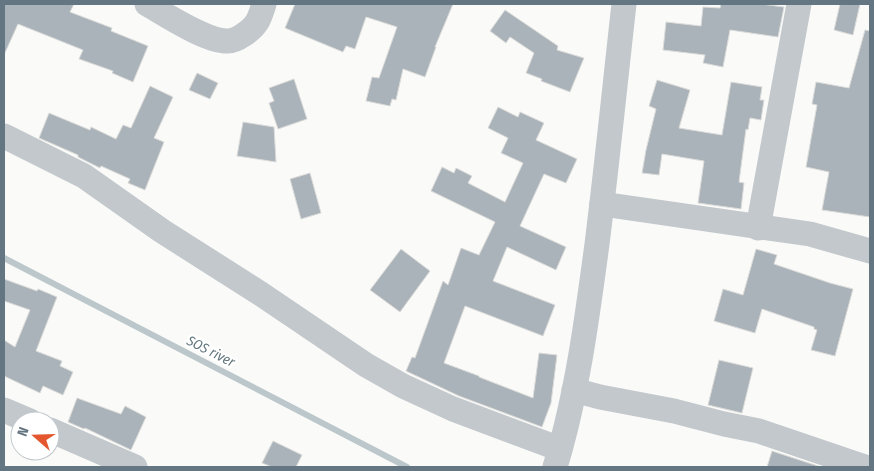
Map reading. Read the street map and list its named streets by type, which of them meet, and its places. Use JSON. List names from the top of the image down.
{
  "water": ["SOS river"],
  "north": "left"
}
